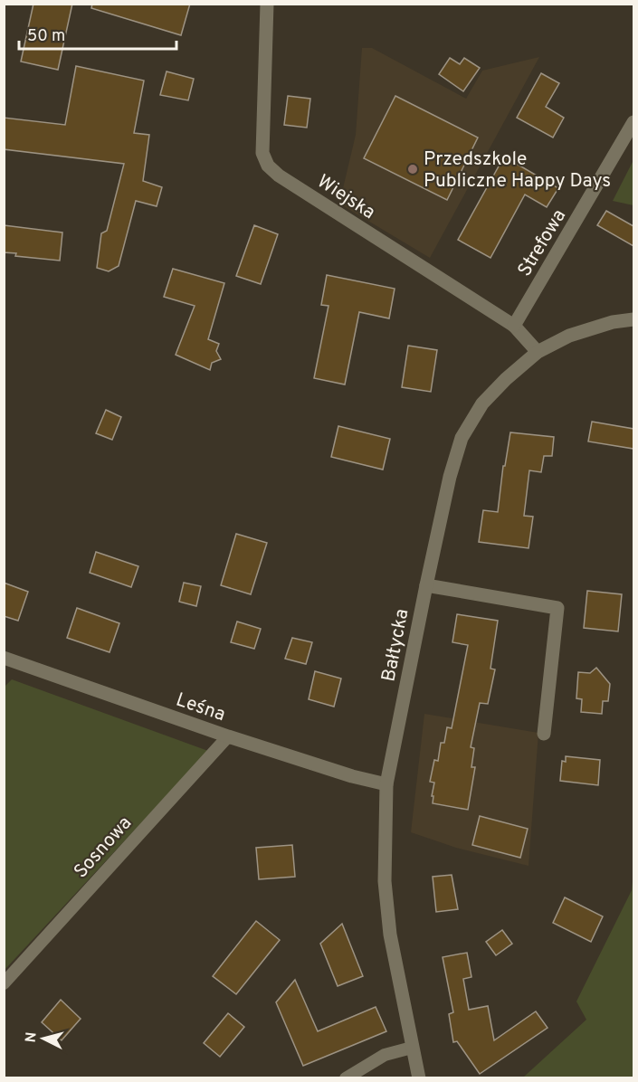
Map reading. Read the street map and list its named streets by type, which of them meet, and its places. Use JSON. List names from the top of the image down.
{
  "streets": {
    "street": [
      "Wiejska",
      "Strefowa",
      "Bałtycka",
      "Leśna"
    ],
    "lane": ["Sosnowa"]
  },
  "crossings": [
    ["Wiejska", "Strefowa"],
    ["Wiejska", "Bałtycka"],
    ["Bałtycka", "Leśna"],
    ["Leśna", "Sosnowa"]
  ],
  "places": ["Przedszkole Publiczne Happy Days"],
  "scale_bar": "50 m",
  "north": "left"
}
